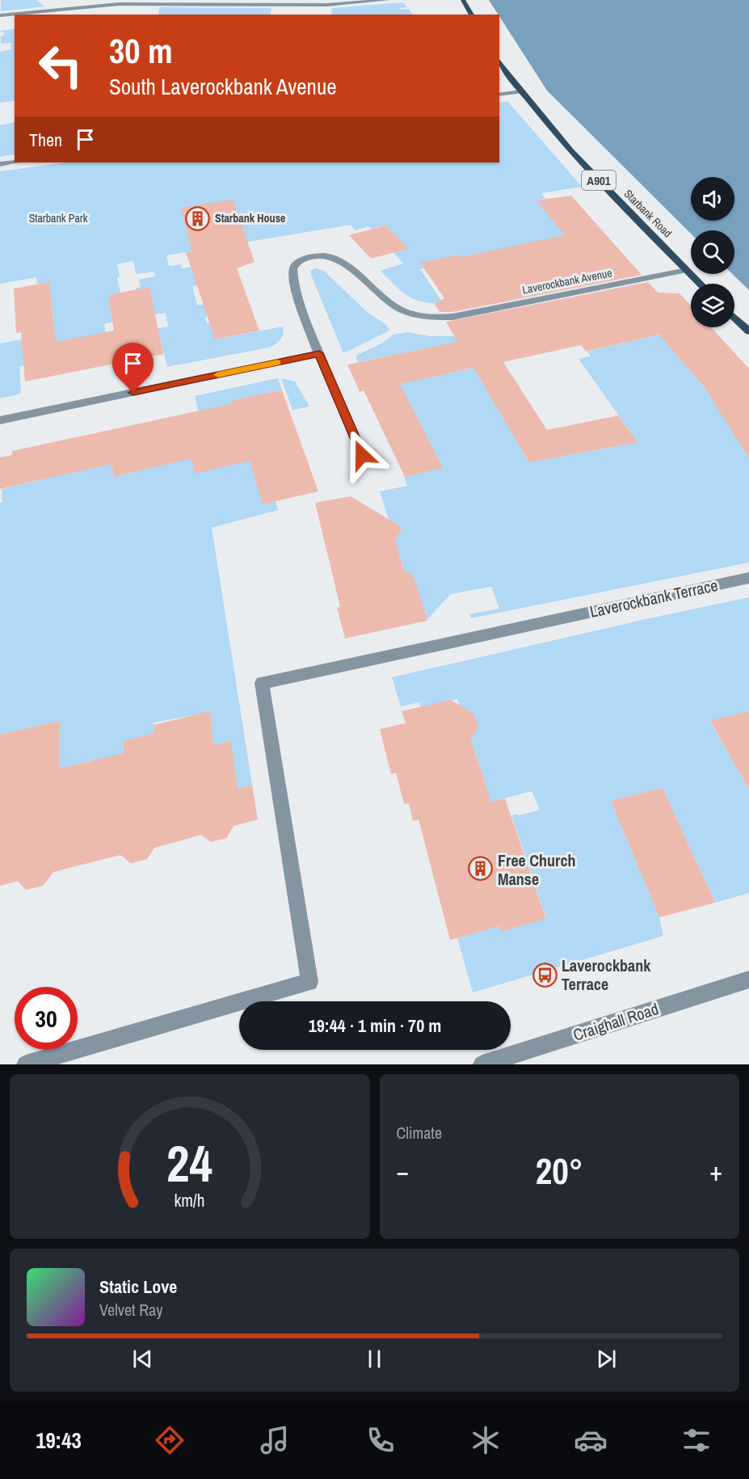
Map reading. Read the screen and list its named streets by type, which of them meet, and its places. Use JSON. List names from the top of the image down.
{
  "streets": {
    "main road": ["A901", "Starbank Road"],
    "street": ["Laverockbank Avenue", "Laverockbank Terrace", "Craighall Road"]
  },
  "crossings": [
    ["Starbank Road", "Laverockbank Avenue"]
  ],
  "parks": ["Starbank Park"],
  "places": {
    "building": ["Starbank House", "Free Church Manse"],
    "bus stop": ["Laverockbank Terrace"]
  },
  "page": {
    "turn": ["30 m", "South Laverockbank Avenue"],
    "then": "Then",
    "limit": "30",
    "trip": "19:44 · 1 min · 70 m",
    "tile": "Climate",
    "heat": ["−", "20°", "+"],
    "song": ["Static Love", "Velvet Ray"],
    "tabs": "19:43",
    "gauge": ["24", "km/h"]
  }
}
